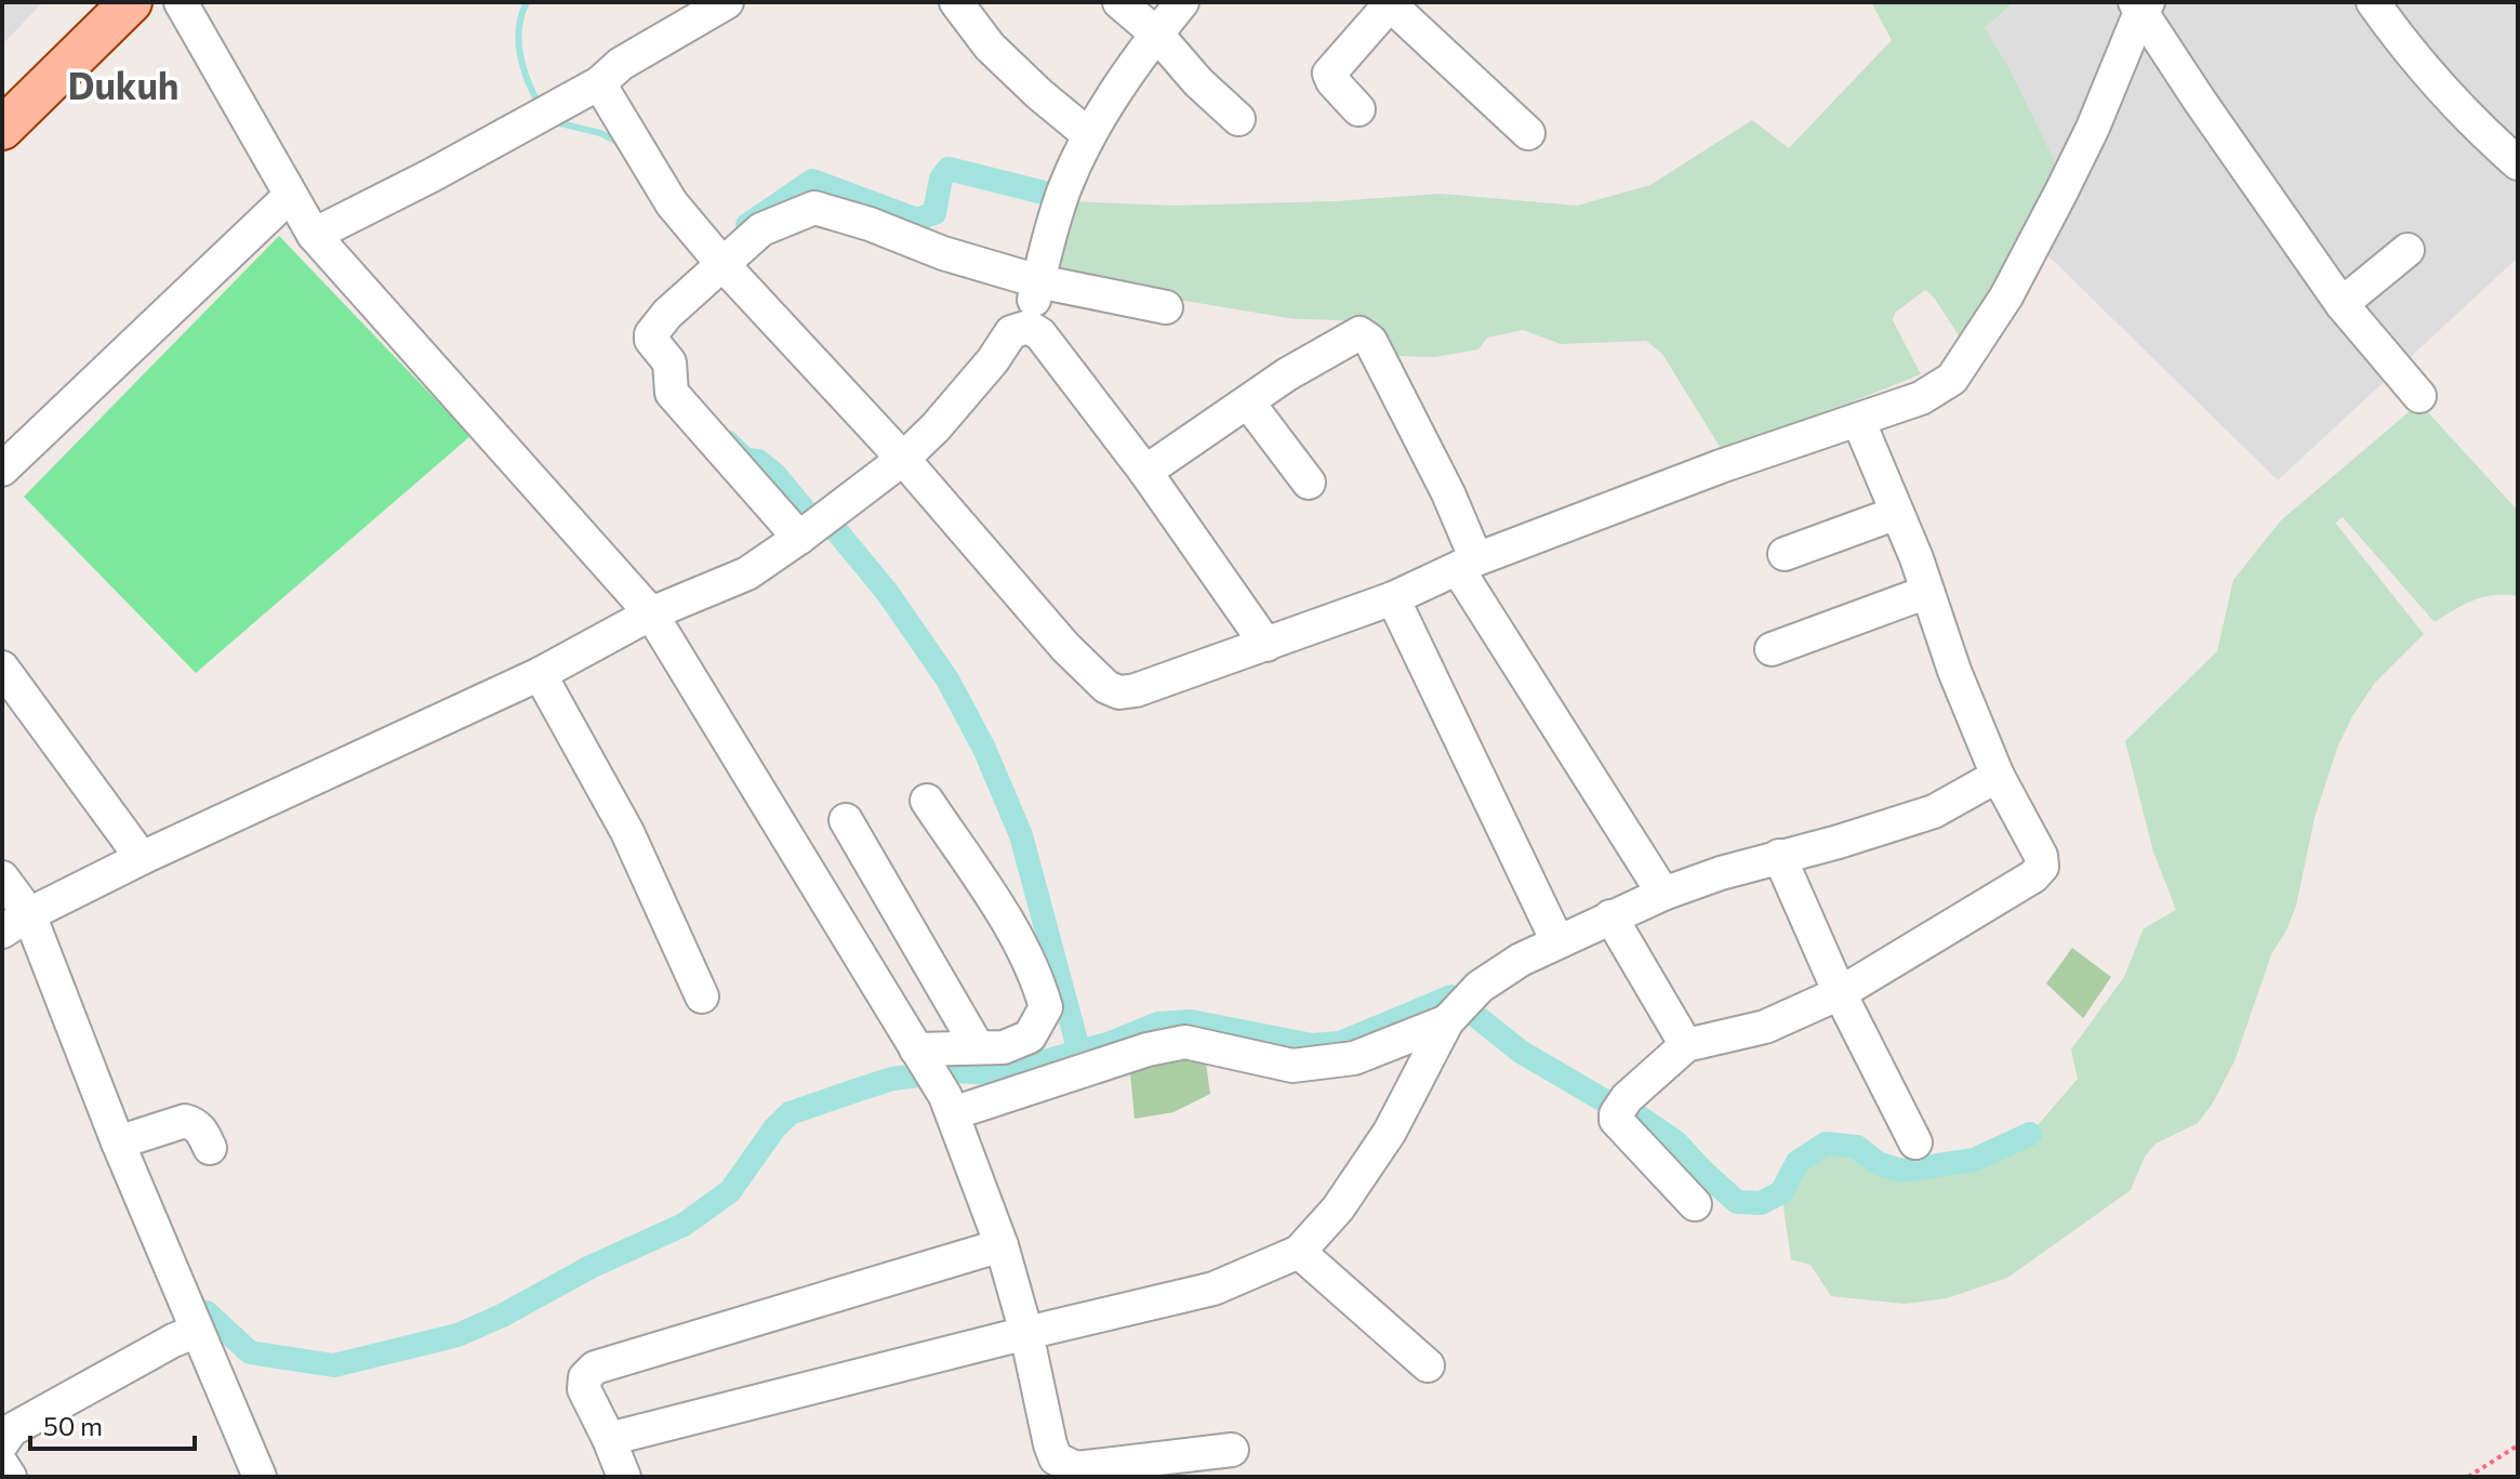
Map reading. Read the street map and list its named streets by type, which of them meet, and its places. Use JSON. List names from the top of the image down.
{
  "districts": ["Dukuh"],
  "scale_bar": "50 m"
}
